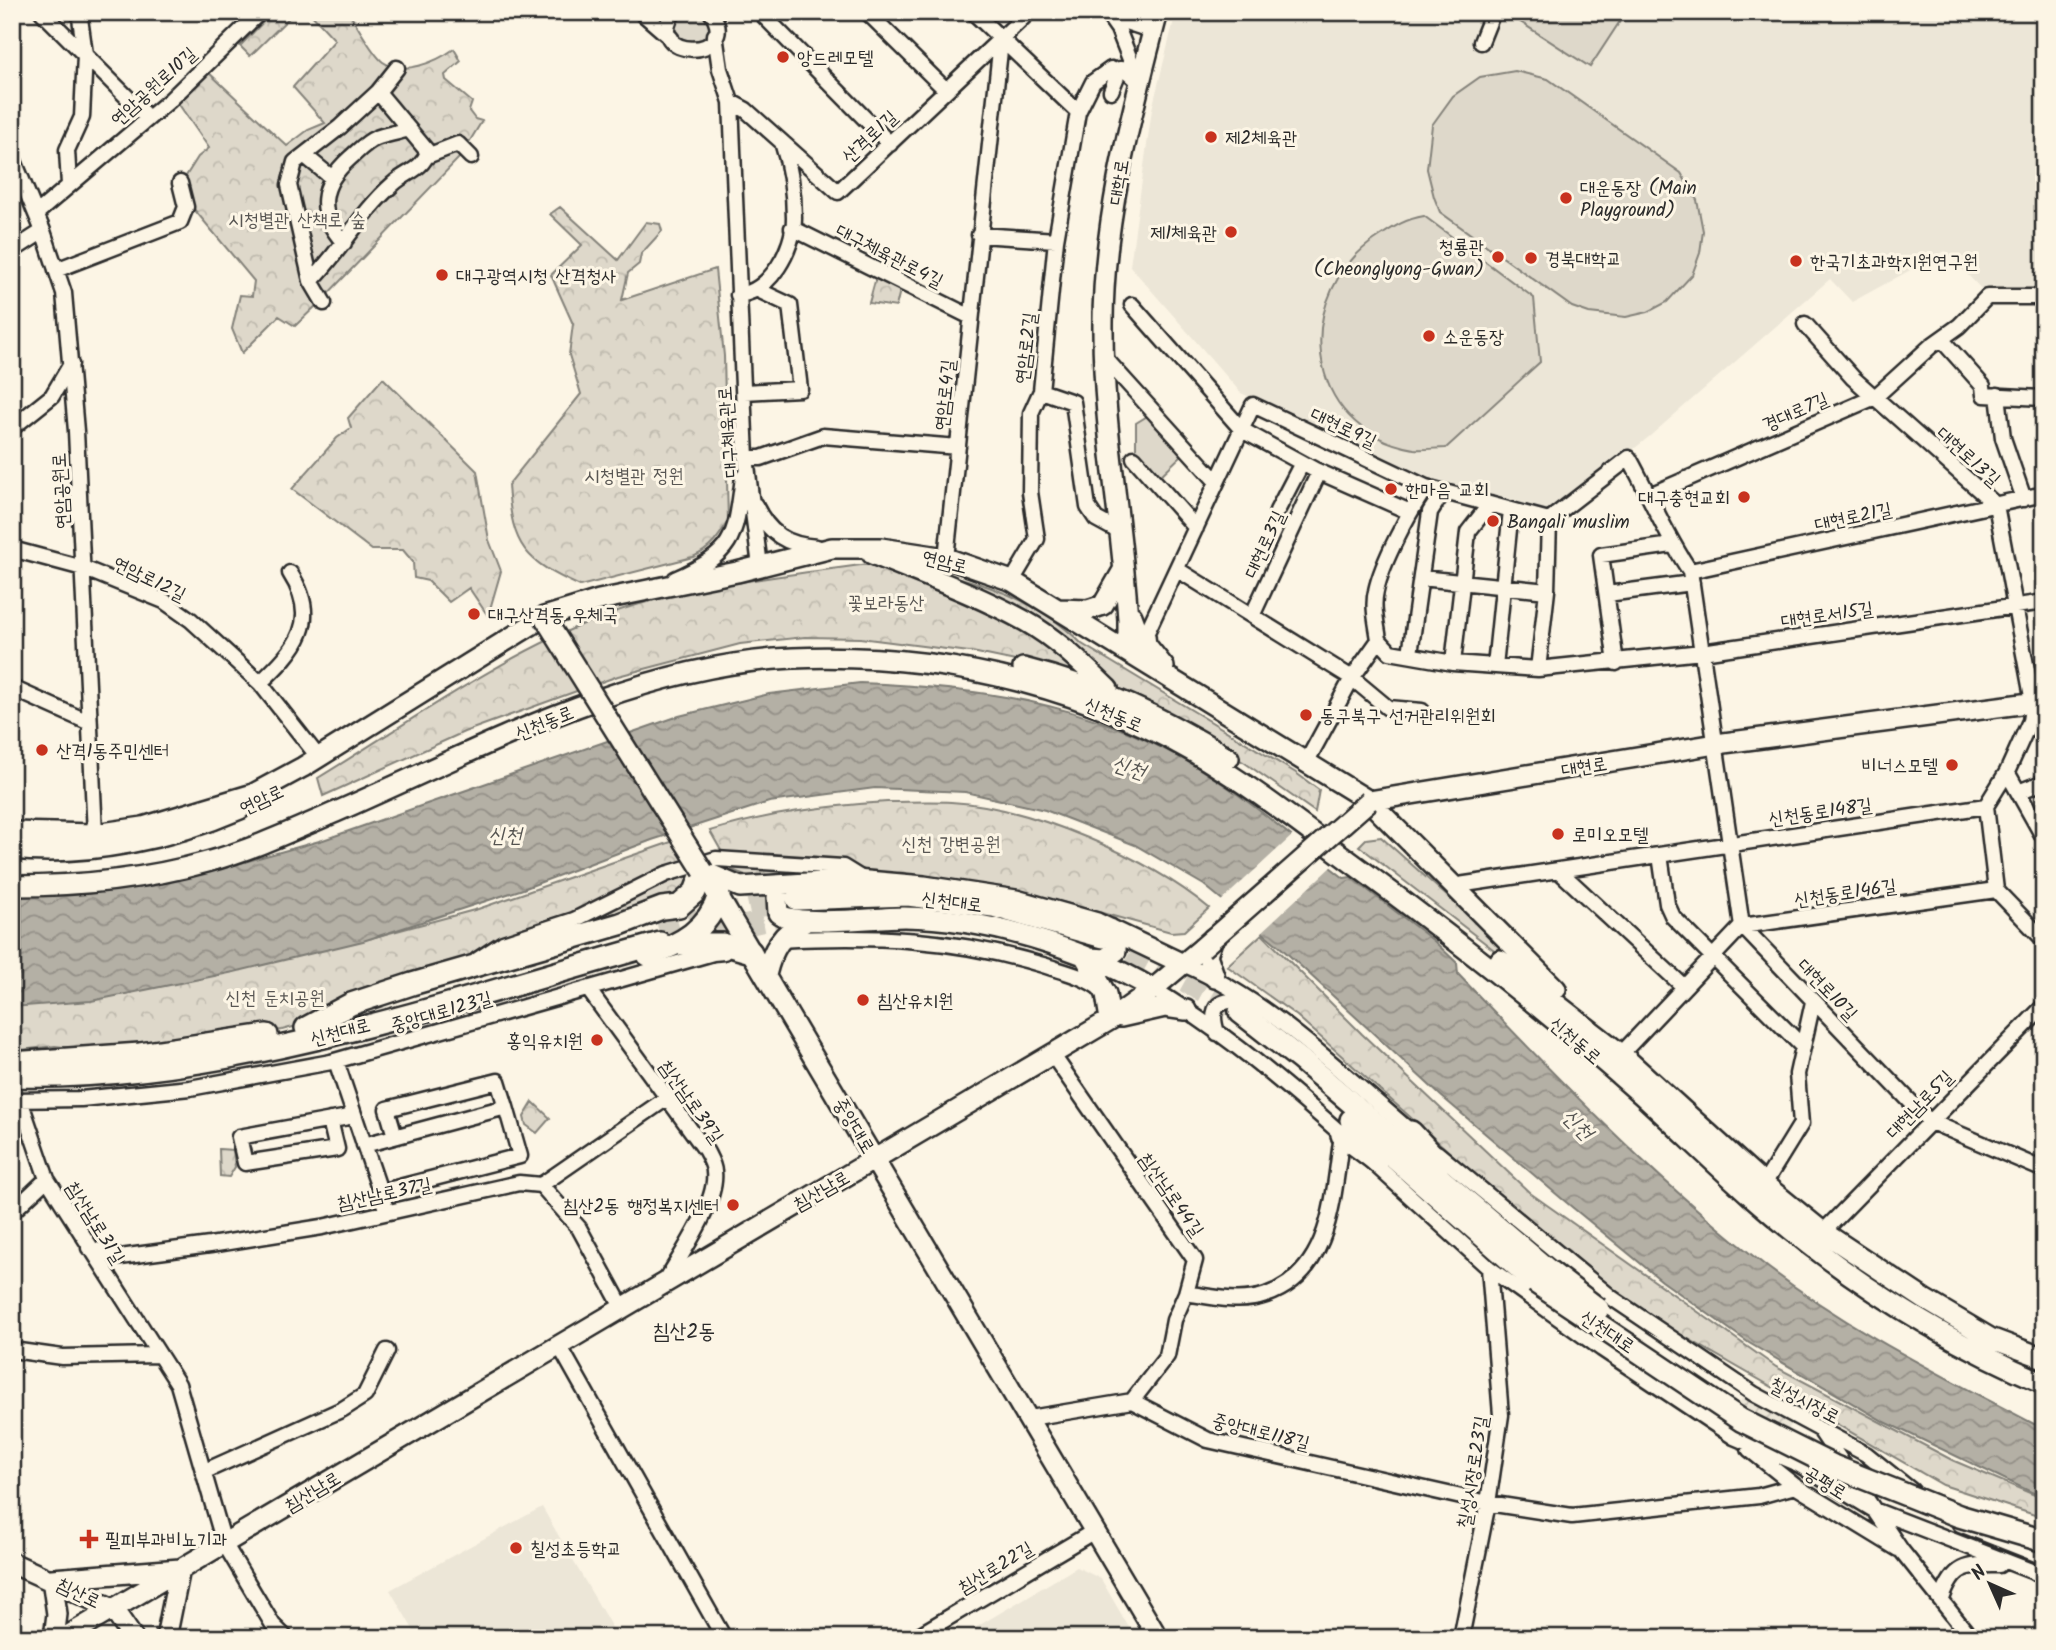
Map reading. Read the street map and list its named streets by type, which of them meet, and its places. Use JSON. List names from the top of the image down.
{
  "streets": {
    "highway": ["신천대로"],
    "main road": [
      "대학로",
      "연암로",
      "신천동로",
      "대현로",
      "중앙대로",
      "침산남로",
      "침산로"
    ],
    "street": [
      "연암공원로10길",
      "산격로1길",
      "대구체육관로4길",
      "연암로2길",
      "연암로4길",
      "경대로7길",
      "대현로9길",
      "대구체육관로",
      "대현로13길",
      "연암공원로",
      "대현로21길",
      "대현로3길",
      "연암로12길",
      "대현로서15길",
      "신천동로148길",
      "신천동로146길",
      "대현로10길",
      "중앙대로123길",
      "침산남로39길",
      "대현남로5길",
      "침산남로37길",
      "침산남로44길",
      "침산남로31길",
      "칠성시장로",
      "중앙대로118길",
      "칠성시장로23길",
      "공평로",
      "침산로22길"
    ]
  },
  "crossings": [
    ["연암공원로10길", "연암공원로"],
    ["산격로1길", "연암로4길"],
    ["산격로1길", "대구체육관로"],
    ["대학로", "연암로"],
    ["대구체육관로4길", "연암로4길"],
    ["연암로2길", "연암로"],
    ["연암로4길", "연암로"],
    ["경대로7길", "대현로13길"],
    ["대구체육관로", "연암로"],
    ["대현로13길", "대현로21길"],
    ["대현로13길", "대현로서15길"],
    ["대현로13길", "대현로"],
    ["연암공원로", "연암로"],
    ["연암공원로", "연암로12길"],
    ["연암로", "연암로12길"],
    ["연암로", "신천동로"],
    ["연암로", "대현로"],
    ["연암로", "신천동로148길"],
    ["연암로", "중앙대로"],
    ["신천동로", "대현남로5길"],
    ["신천동로146길", "대현로10길"],
    ["신천대로", "칠성시장로"],
    ["신천대로", "칠성시장로23길"],
    ["대현로10길", "대현남로5길"],
    ["중앙대로123길", "침산남로39길"],
    ["중앙대로123길", "중앙대로"],
    ["중앙대로123길", "침산남로31길"],
    ["침산남로39길", "침산남로"],
    ["중앙대로", "침산남로"],
    ["중앙대로", "침산로22길"],
    ["침산남로", "침산남로44길"],
    ["침산남로", "침산남로31길"],
    ["침산남로", "침산로"],
    ["침산남로37길", "침산남로31길"],
    ["침산남로44길", "중앙대로118길"],
    ["칠성시장로", "공평로"],
    ["중앙대로118길", "칠성시장로23길"]
  ],
  "districts": ["침산2동"],
  "water": ["신천"],
  "parks": [
    "시청별관 산책로 숲",
    "시청별관 정원",
    "꽃보라동산",
    "신천 강변공원",
    "신천 둔치공원"
  ],
  "places": {
    "other": [
      "앙드레모텔",
      "제2체육관",
      "대운동장 (Main Playground)",
      "제1체육관",
      "청룡관 (Cheonglyong-Gwan)",
      "경북대학교",
      "한국기초과학지원연구원",
      "대구광역시청 산격청사",
      "소운동장",
      "한마음 교회",
      "대구충현교회",
      "Bangali muslim",
      "대구산격동 우체국",
      "동구북구 선거관리위원회",
      "산격1동주민센터",
      "비너스모텔",
      "로미오모텔",
      "침산유치원",
      "홍익유치원",
      "침산2동 행정복지센터",
      "칠성초등학교"
    ],
    "health": ["필피부과비뇨기과"]
  },
  "north": "top left"
}
